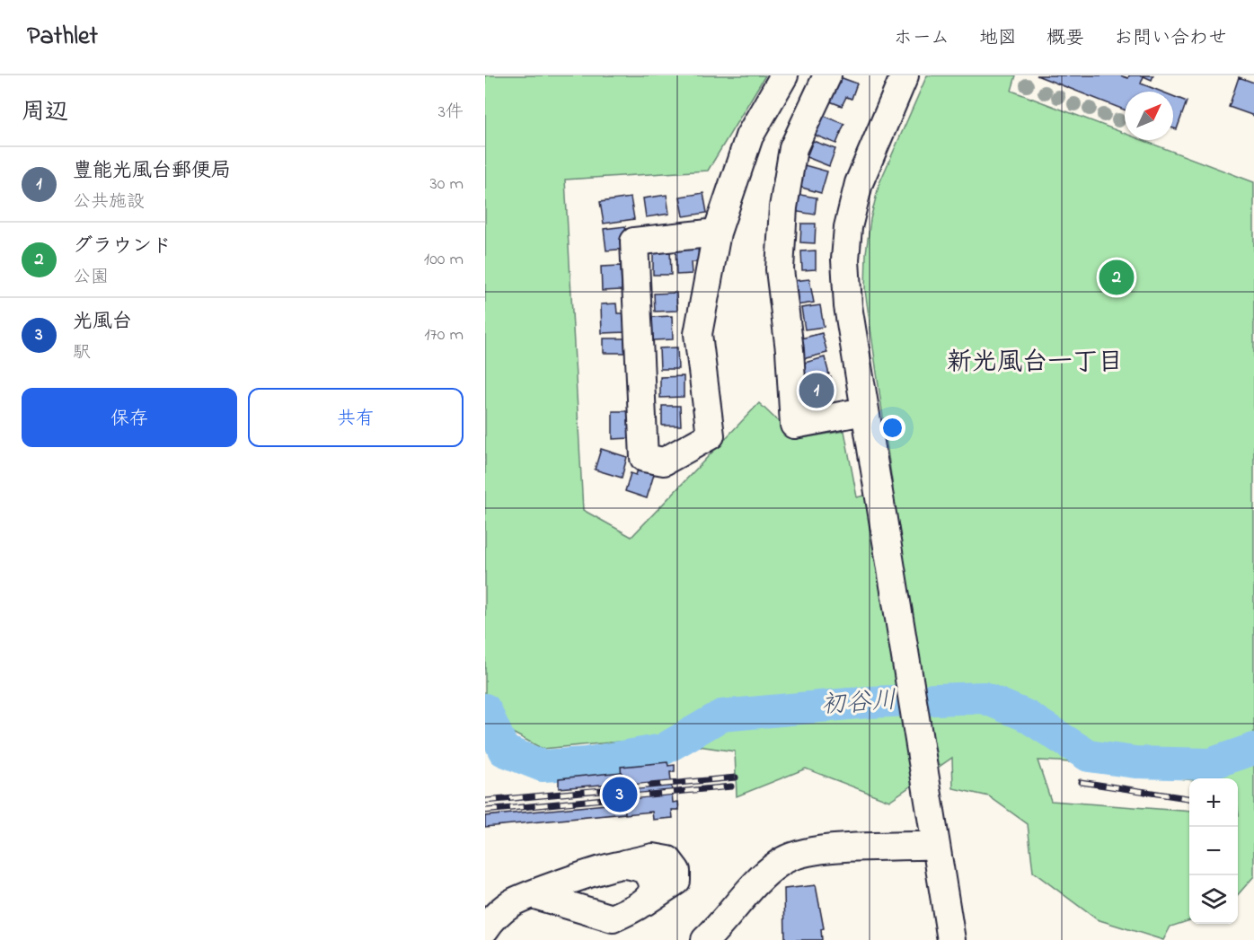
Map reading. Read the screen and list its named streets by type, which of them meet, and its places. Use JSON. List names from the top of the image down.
{
  "districts": ["新光風台一丁目"],
  "water": ["初谷川"],
  "north": "top right",
  "page": {
    "header": "Pathlet",
    "nav": [
      "ホーム",
      "地図",
      "概要",
      "お問い合わせ"
    ],
    "heading": ["周辺", "3件"],
    "list": [
      {
        "mark": "1",
        "name": "豊能光風台郵便局",
        "note": "公共施設",
        "value": "30 m"
      },
      {
        "mark": "2",
        "name": "グラウンド",
        "note": "公園",
        "value": "100 m"
      },
      {
        "mark": "3",
        "name": "光風台",
        "note": "駅",
        "value": "170 m"
      }
    ],
    "pins": ["2", "1", "3"],
    "buttons": ["保存", "共有"],
    "map_buttons": ["+", "−"]
  }
}
